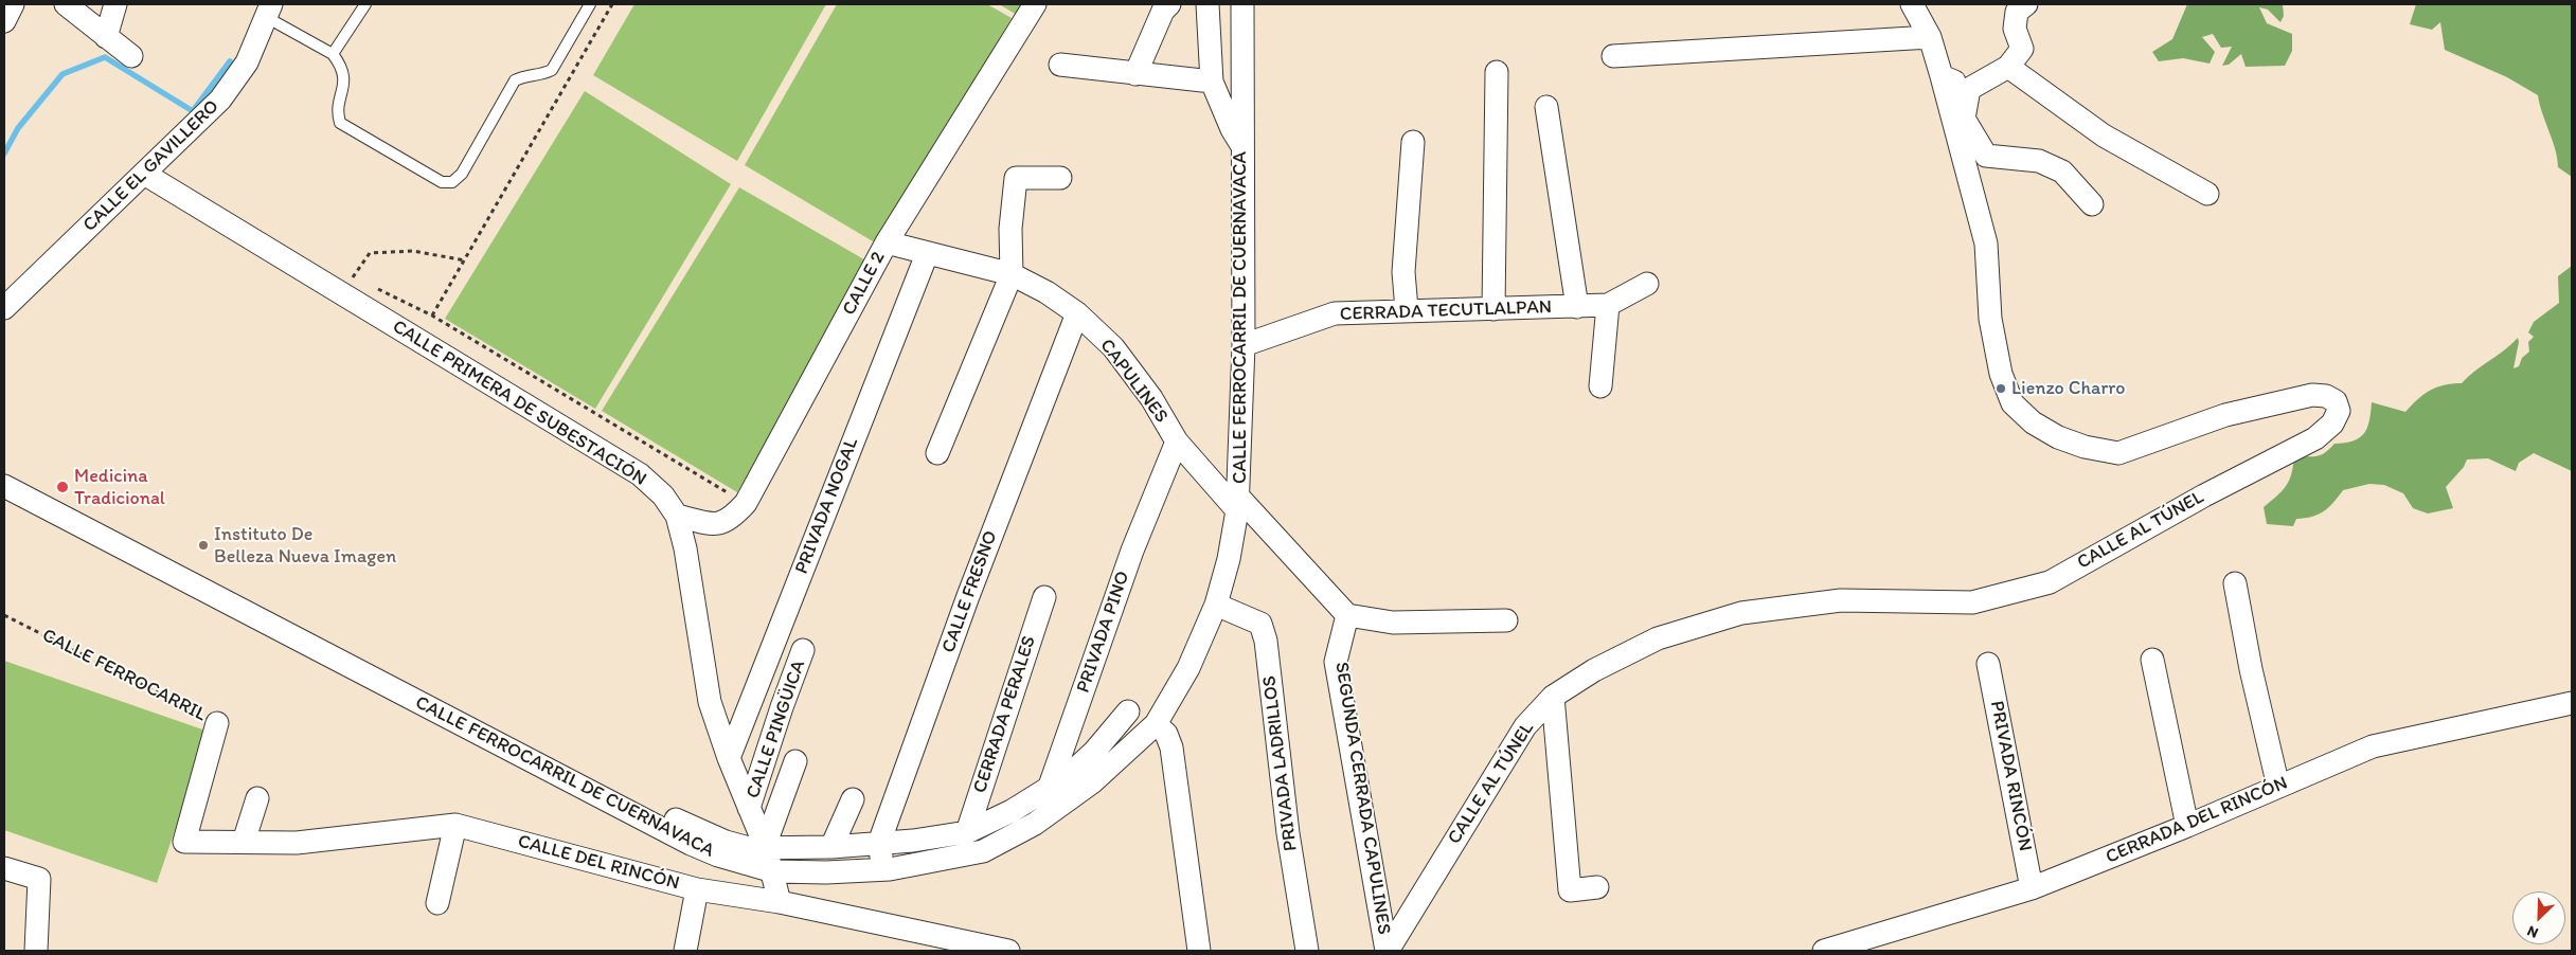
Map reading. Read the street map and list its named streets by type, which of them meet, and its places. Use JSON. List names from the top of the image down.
{
  "streets": {
    "street": [
      "CALLE EL GAVILLERO",
      "CALLE 2",
      "CERRADA TECUTLALPAN",
      "CALLE FERROCARRIL DE CUERNAVACA",
      "CAPULINES",
      "CALLE PRIMERA DE SUBESTACIÓN",
      "PRIVADA NOGAL",
      "CALLE AL TÚNEL",
      "CALLE FRESNO",
      "PRIVADA PINO",
      "CALLE FERROCARRIL",
      "CERRADA PERALES",
      "CALLE PINGÜICA",
      "PRIVADA LADRILLOS",
      "PRIVADA RINCÓN",
      "SEGUNDA CERRADA CAPULINES",
      "CERRADA DEL RINCÓN",
      "CALLE DEL RINCÓN"
    ]
  },
  "crossings": [
    ["CALLE EL GAVILLERO", "CALLE PRIMERA DE SUBESTACIÓN"],
    ["CALLE 2", "CAPULINES"],
    ["CALLE 2", "CALLE PRIMERA DE SUBESTACIÓN"],
    ["CERRADA TECUTLALPAN", "CALLE FERROCARRIL DE CUERNAVACA"],
    ["CALLE FERROCARRIL DE CUERNAVACA", "CAPULINES"],
    ["CALLE FERROCARRIL DE CUERNAVACA", "CALLE PRIMERA DE SUBESTACIÓN"],
    ["CALLE FERROCARRIL DE CUERNAVACA", "CALLE FRESNO"],
    ["CALLE FERROCARRIL DE CUERNAVACA", "PRIVADA PINO"],
    ["CALLE FERROCARRIL DE CUERNAVACA", "CERRADA PERALES"],
    ["CALLE FERROCARRIL DE CUERNAVACA", "PRIVADA LADRILLOS"],
    ["CAPULINES", "PRIVADA NOGAL"],
    ["CAPULINES", "CALLE FRESNO"],
    ["CAPULINES", "PRIVADA PINO"],
    ["CAPULINES", "SEGUNDA CERRADA CAPULINES"],
    ["CALLE PRIMERA DE SUBESTACIÓN", "PRIVADA NOGAL"],
    ["CALLE PRIMERA DE SUBESTACIÓN", "CALLE PINGÜICA"],
    ["CALLE PRIMERA DE SUBESTACIÓN", "CALLE DEL RINCÓN"],
    ["CALLE AL TÚNEL", "SEGUNDA CERRADA CAPULINES"],
    ["CALLE FERROCARRIL", "CALLE DEL RINCÓN"],
    ["PRIVADA RINCÓN", "CERRADA DEL RINCÓN"]
  ],
  "places": ["Lienzo Charro", "Medicina Tradicional", "Instituto De Belleza Nueva Imagen"],
  "north": "bottom left"
}
